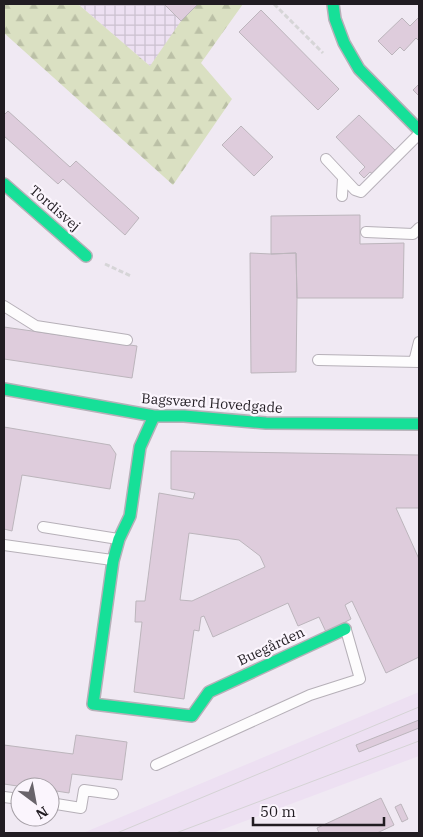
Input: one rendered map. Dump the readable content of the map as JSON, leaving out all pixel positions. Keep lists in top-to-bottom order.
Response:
{
  "streets": {
    "street": ["Tordisvej", "Bagsværd Hovedgade", "Buegården"]
  },
  "crossings": [
    ["Bagsværd Hovedgade", "Buegården"]
  ],
  "scale_bar": "50 m",
  "north": "bottom right"
}
